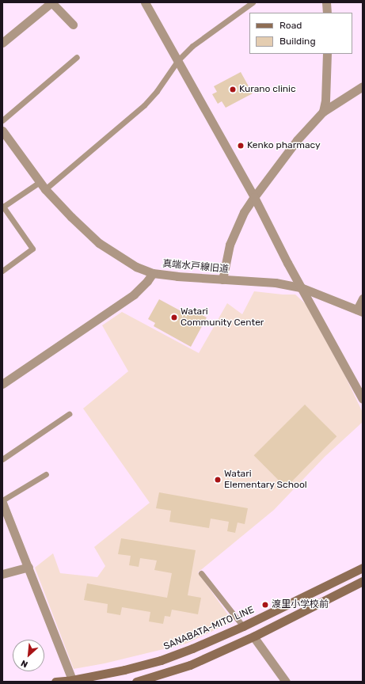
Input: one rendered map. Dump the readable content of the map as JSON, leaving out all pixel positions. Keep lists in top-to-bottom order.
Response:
{
  "streets": {
    "main road": ["SANABATA-MITO LINE"],
    "street": ["真端水戸線旧道"]
  },
  "places": [
    "Kurano clinic",
    "Kenko pharmacy",
    "Watari Community Center",
    "Watari Elementary School",
    "渡里小学校前"
  ],
  "legend": ["Road", "Building"],
  "north": "bottom left"
}
